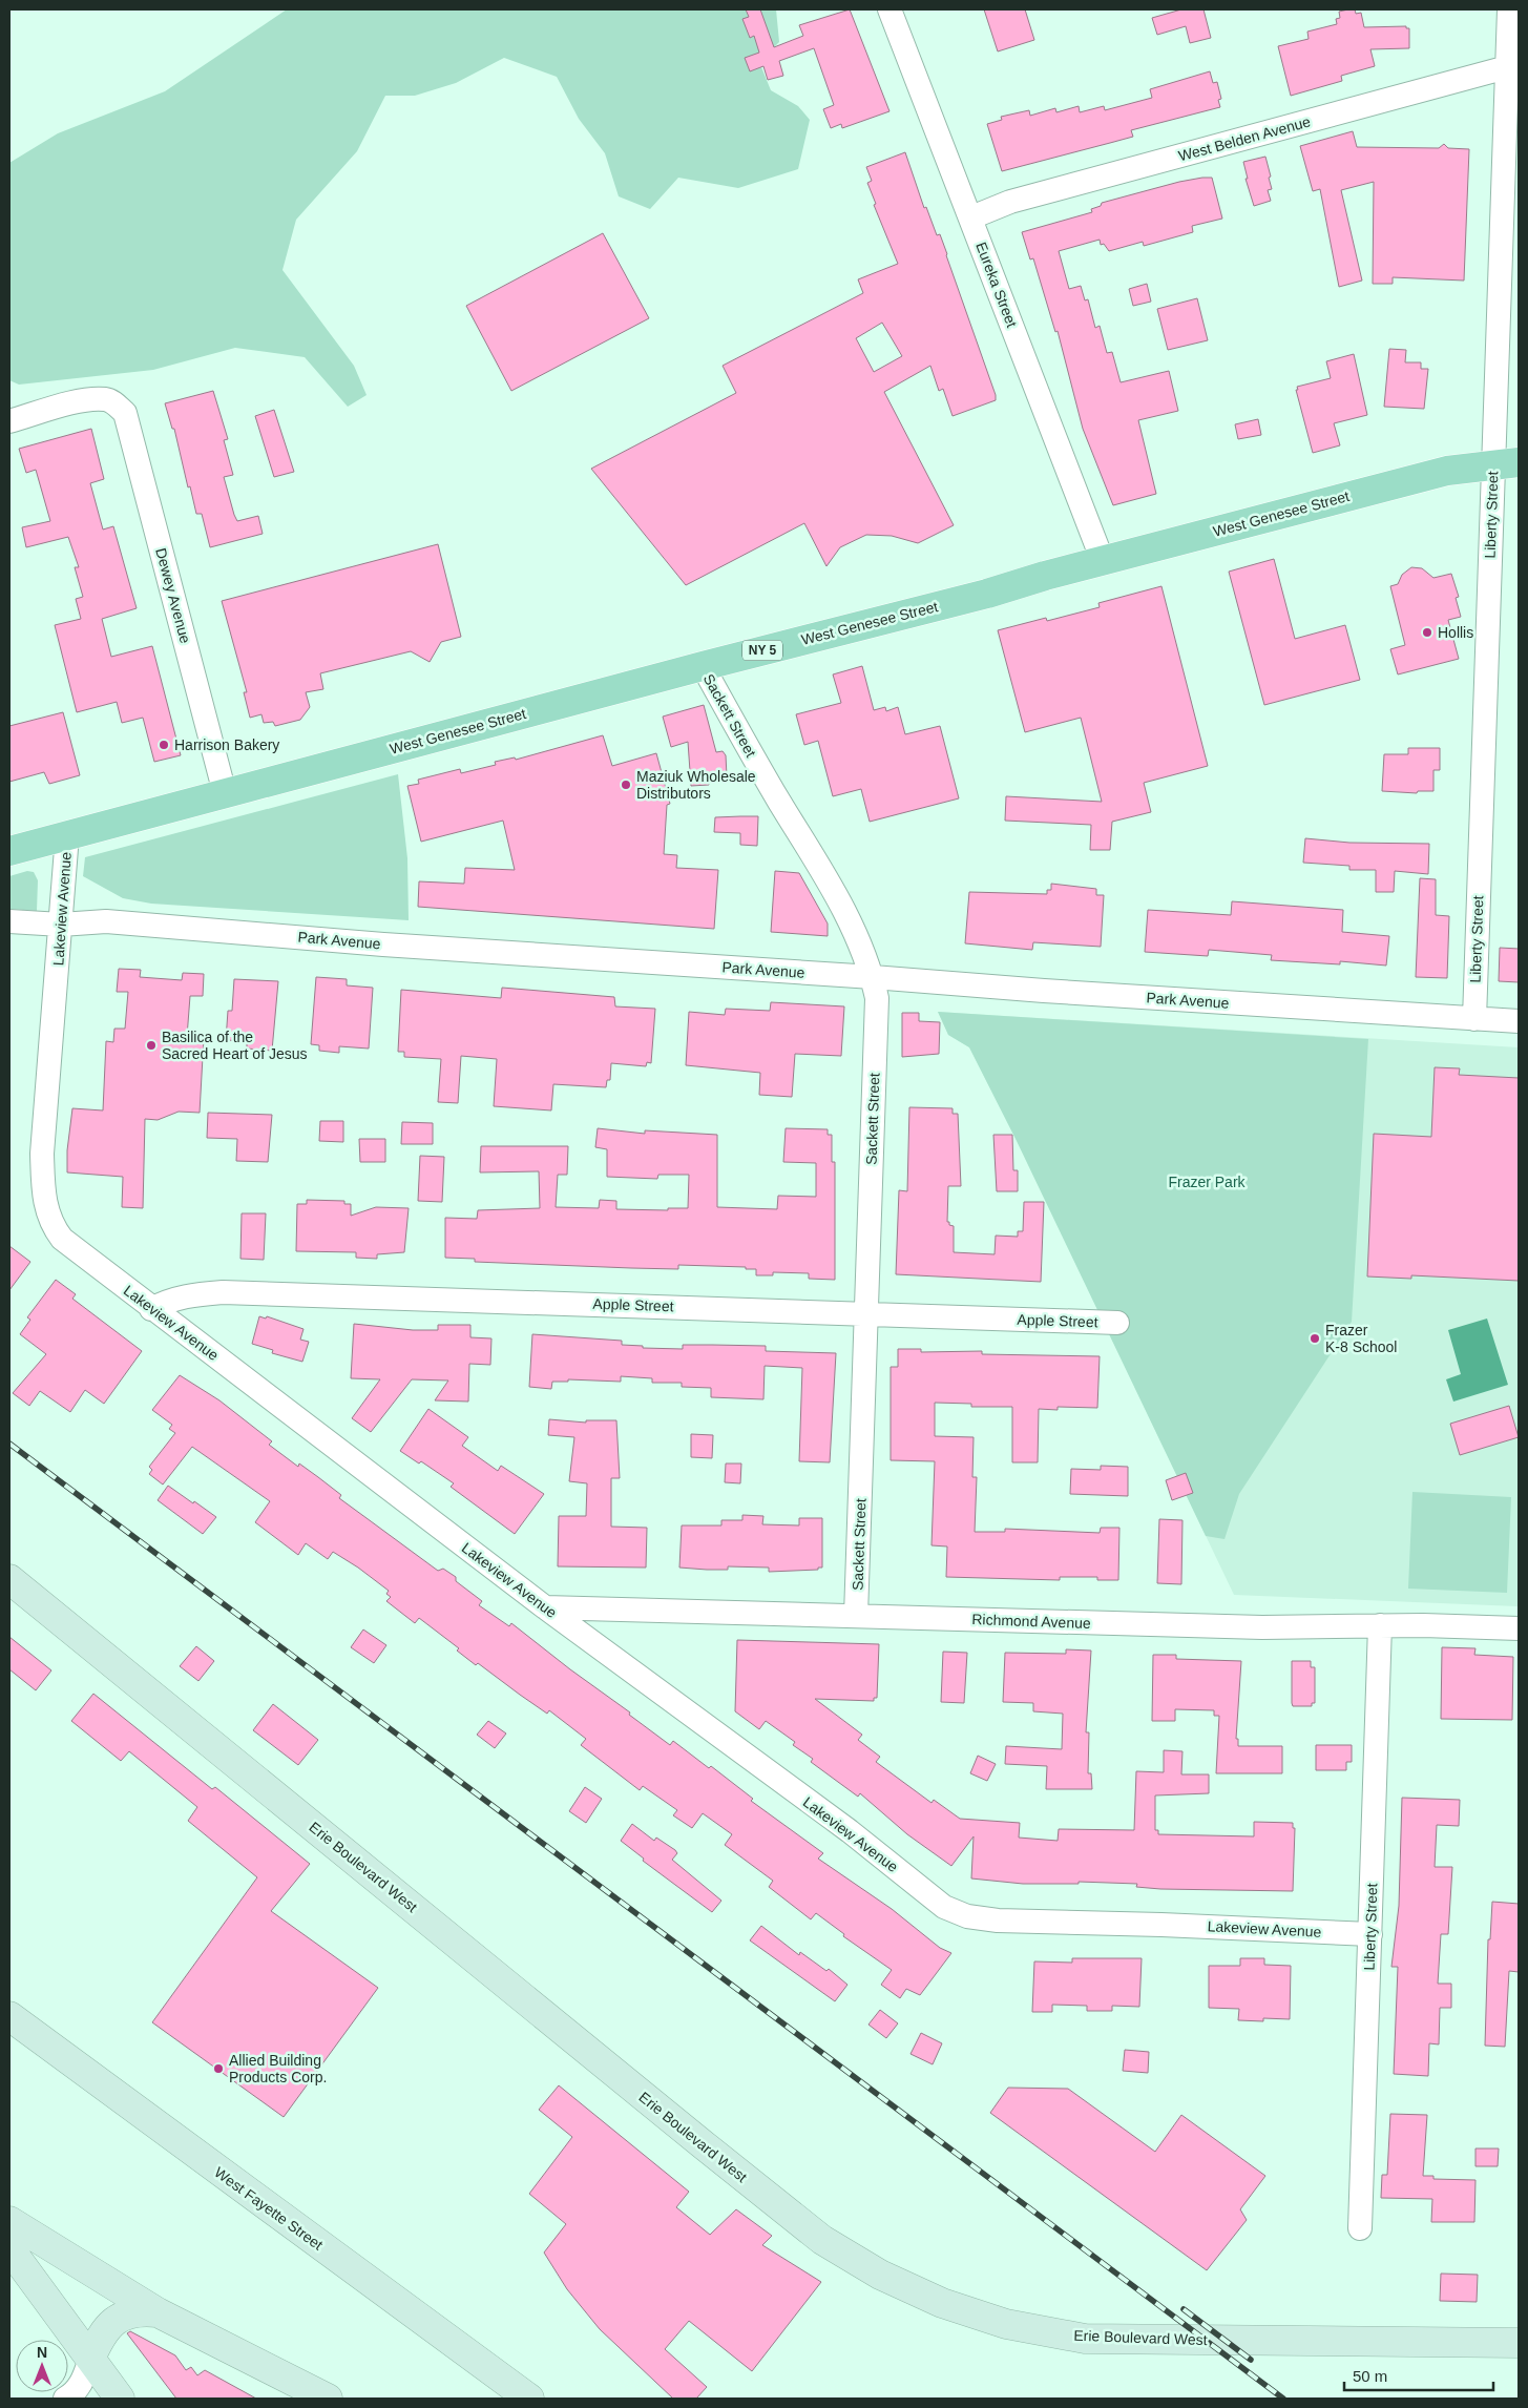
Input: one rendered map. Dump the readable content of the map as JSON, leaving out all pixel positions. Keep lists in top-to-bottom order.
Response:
{
  "streets": {
    "main road": [
      "West Genesee Street",
      "NY 5",
      "Erie Boulevard West",
      "West Fayette Street"
    ],
    "street": [
      "West Belden Avenue",
      "Eureka Street",
      "Liberty Street",
      "Dewey Avenue",
      "Sackett Street",
      "Lakeview Avenue",
      "Park Avenue",
      "Apple Street",
      "Richmond Avenue"
    ]
  },
  "crossings": [
    ["West Belden Avenue", "Eureka Street"],
    ["West Belden Avenue", "Liberty Street"],
    ["Eureka Street", "West Genesee Street"],
    ["West Genesee Street", "Liberty Street"],
    ["West Genesee Street", "Dewey Avenue"],
    ["West Genesee Street", "Sackett Street"],
    ["West Genesee Street", "Lakeview Avenue"],
    ["Liberty Street", "Lakeview Avenue"],
    ["Liberty Street", "Park Avenue"],
    ["Liberty Street", "Richmond Avenue"],
    ["Sackett Street", "Park Avenue"],
    ["Sackett Street", "Apple Street"],
    ["Sackett Street", "Richmond Avenue"],
    ["Lakeview Avenue", "Park Avenue"],
    ["Lakeview Avenue", "Apple Street"],
    ["Lakeview Avenue", "Richmond Avenue"]
  ],
  "parks": ["Frazer Park"],
  "places": [
    "Hollis",
    "Harrison Bakery",
    "Maziuk Wholesale Distributors",
    "Basilica of the Sacred Heart of Jesus",
    "Frazer K-8 School",
    "Allied Building Products Corp."
  ],
  "scale_bar": "50 m",
  "north": "top"
}
